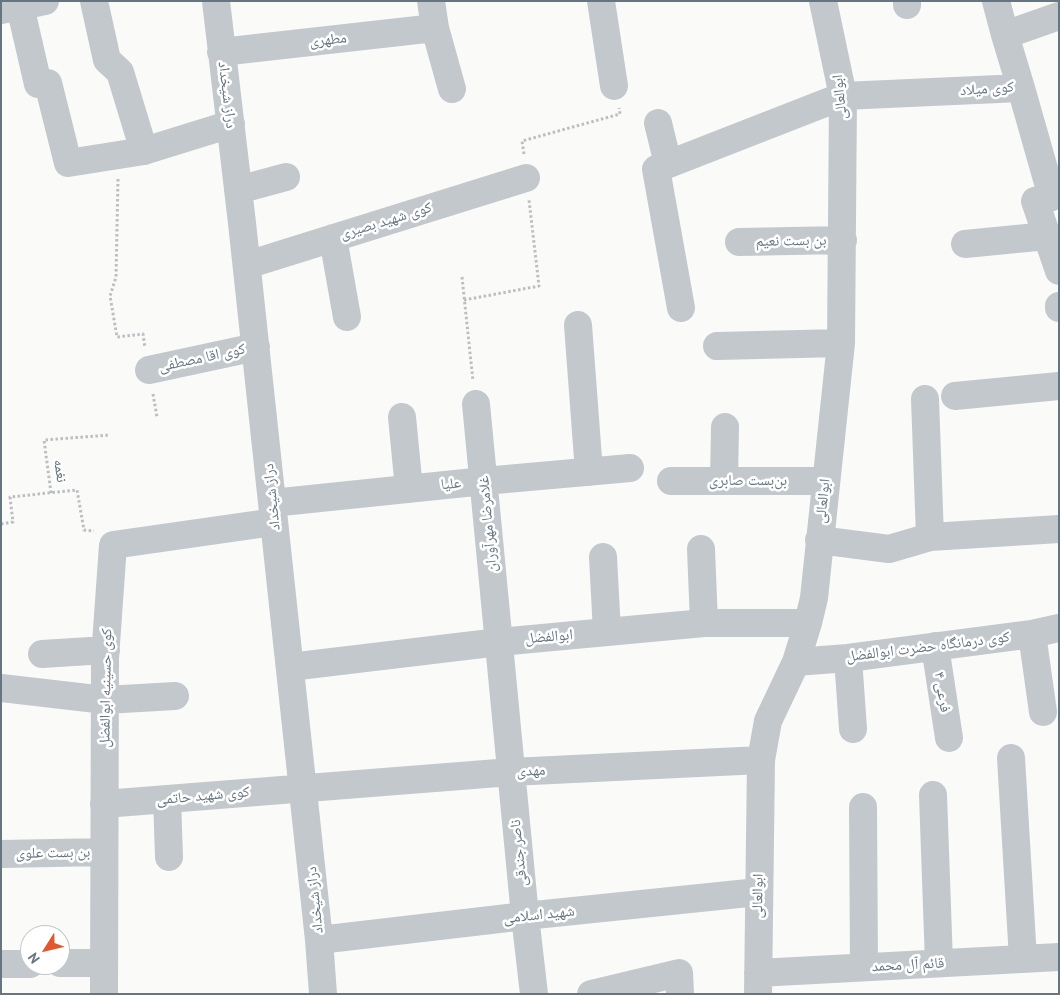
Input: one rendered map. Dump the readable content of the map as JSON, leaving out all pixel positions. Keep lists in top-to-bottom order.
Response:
{
  "streets": {
    "street": [
      "مطهری",
      "کوی میلاد",
      "دراز شیخداد",
      "ابوالعالی",
      "کوی شهید بصیری",
      "بن بست نعیم",
      "کوی اقا مصطفی",
      "بن‌بست صابری",
      "علیا",
      "غلامرضا مهرآوران",
      "ابوالفضل",
      "کوی درمانگاه حضرت ابوالفضل",
      "کوی حسینیه ابوالفضل",
      "فرعی ۴",
      "مهدی",
      "کوی شهید حاتمی",
      "بن بست علوی",
      "ناصر جندقی",
      "شهید اسلامی",
      "قائم آل محمد"
    ],
    "path": ["نغمه"]
  },
  "crossings": [
    ["مطهری", "دراز شیخداد"],
    ["کوی میلاد", "ابوالعالی"],
    ["دراز شیخداد", "کوی شهید بصیری"],
    ["دراز شیخداد", "کوی اقا مصطفی"],
    ["دراز شیخداد", "علیا"],
    ["دراز شیخداد", "ابوالفضل"],
    ["دراز شیخداد", "مهدی"],
    ["دراز شیخداد", "کوی شهید حاتمی"],
    ["دراز شیخداد", "شهید اسلامی"],
    ["ابوالعالی", "بن بست نعیم"],
    ["ابوالعالی", "بن‌بست صابری"],
    ["ابوالعالی", "ابوالفضل"],
    ["ابوالعالی", "کوی درمانگاه حضرت ابوالفضل"],
    ["ابوالعالی", "مهدی"],
    ["ابوالعالی", "شهید اسلامی"],
    ["ابوالعالی", "قائم آل محمد"],
    ["علیا", "غلامرضا مهرآوران"],
    ["غلامرضا مهرآوران", "ابوالفضل"],
    ["غلامرضا مهرآوران", "مهدی"],
    ["غلامرضا مهرآوران", "ناصر جندقی"],
    ["کوی درمانگاه حضرت ابوالفضل", "فرعی ۴"],
    ["کوی حسینیه ابوالفضل", "کوی شهید حاتمی"],
    ["کوی حسینیه ابوالفضل", "بن بست علوی"],
    ["مهدی", "کوی شهید حاتمی"],
    ["مهدی", "ناصر جندقی"],
    ["ناصر جندقی", "شهید اسلامی"]
  ],
  "north": "bottom left"
}
